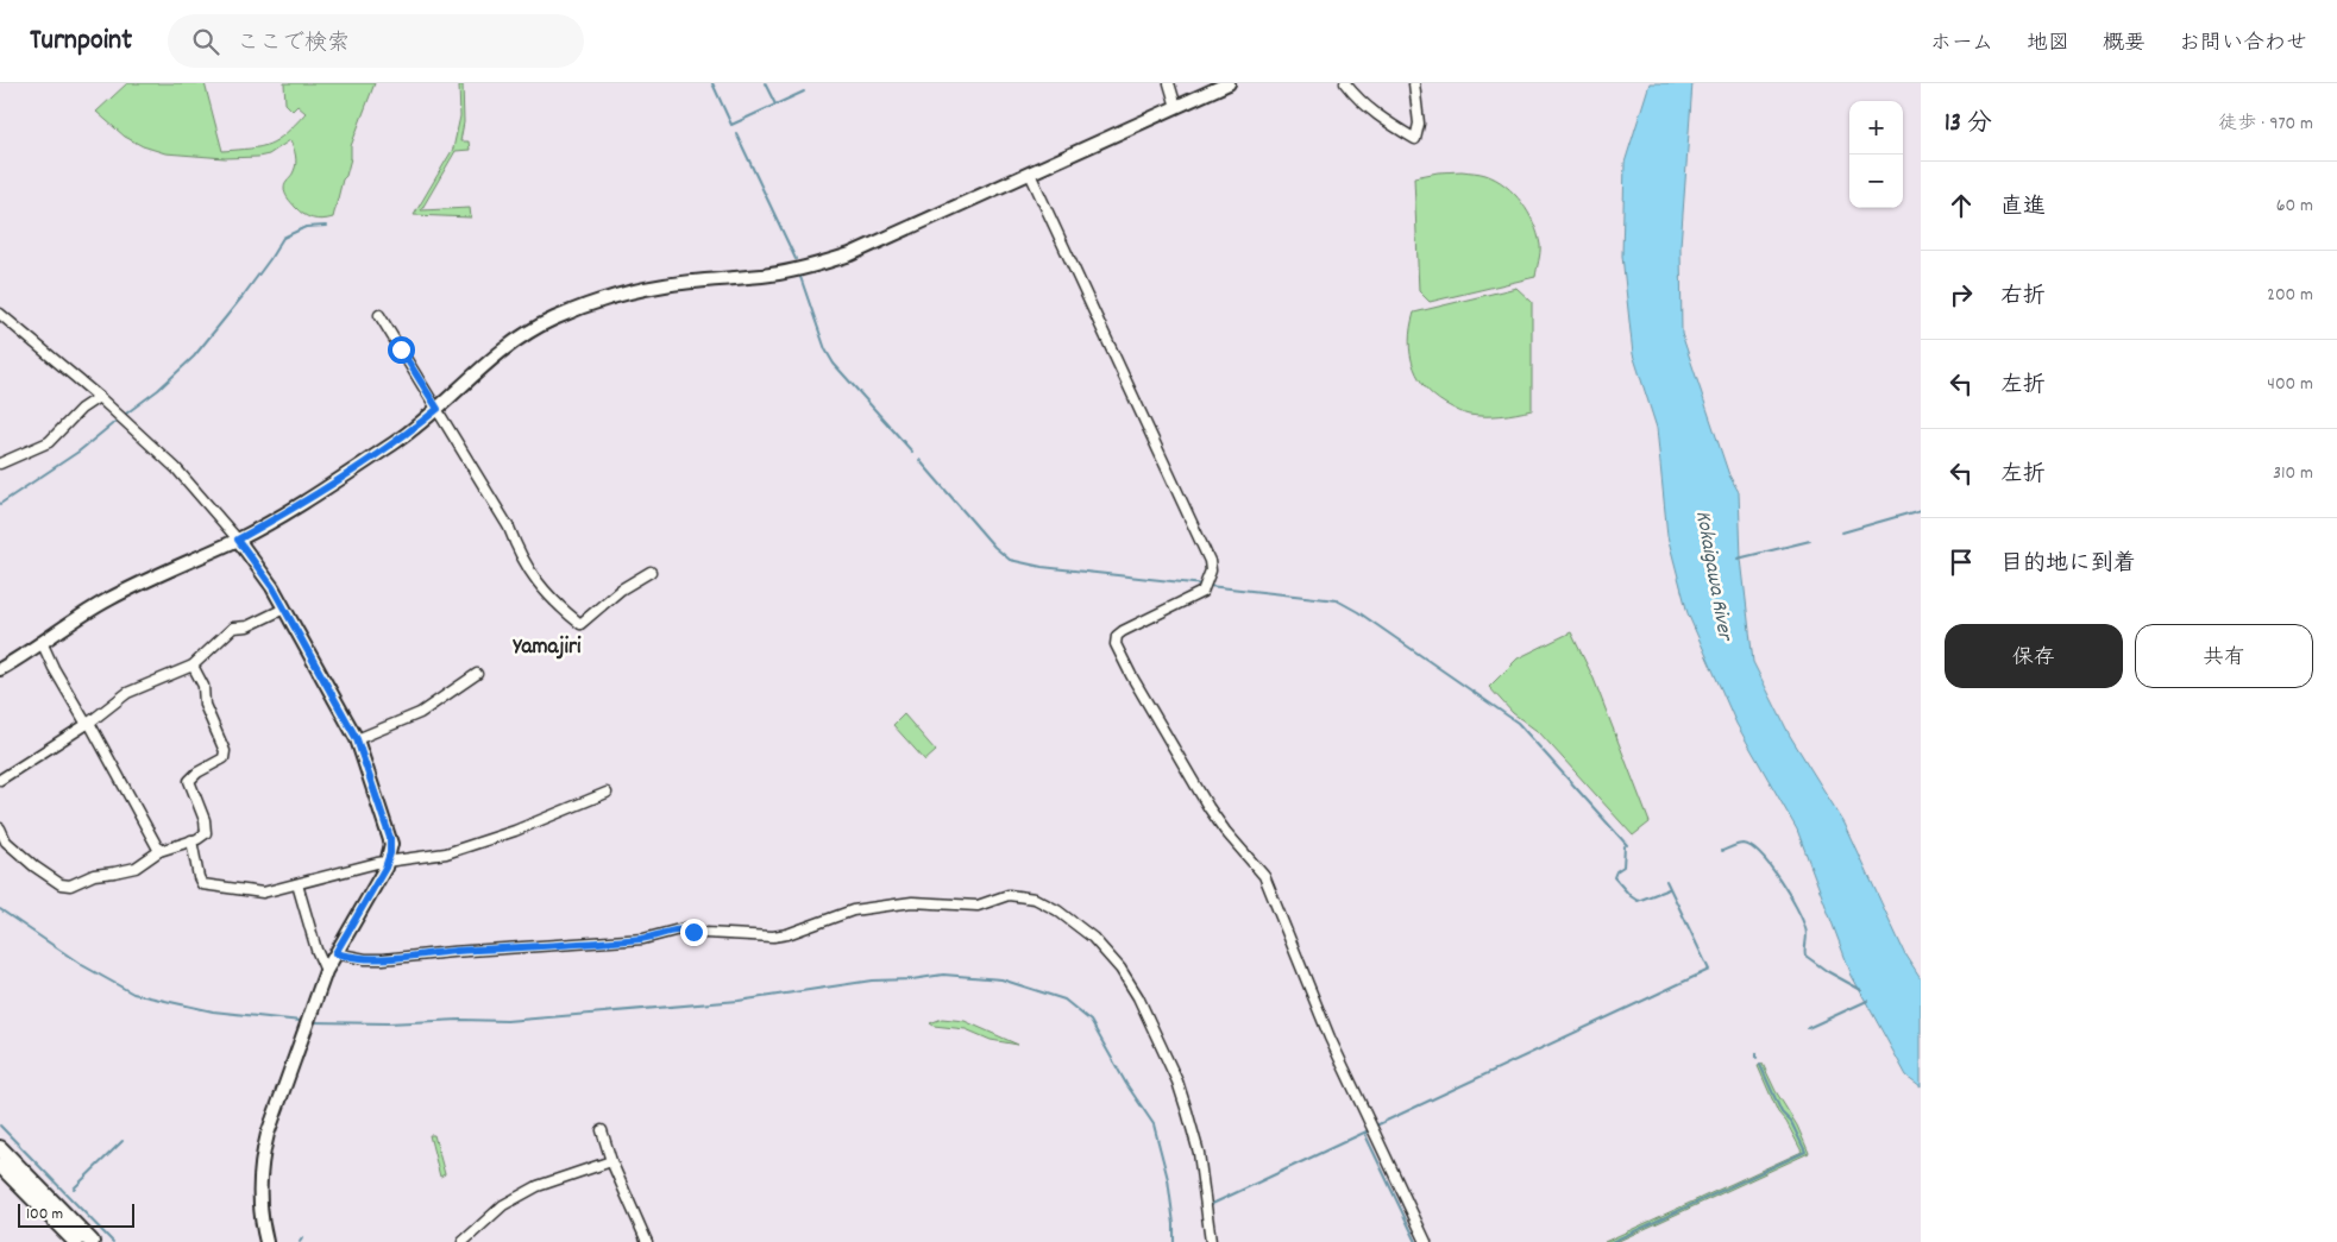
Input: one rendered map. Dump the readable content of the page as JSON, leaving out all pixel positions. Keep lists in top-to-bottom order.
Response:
{
  "districts": ["Yamajiri"],
  "water": ["Kokaigawa River"],
  "scale_bar": "100 m",
  "page": {
    "header": "Turnpoint",
    "search": "ここで検索",
    "nav": [
      "ホーム",
      "地図",
      "概要",
      "お問い合わせ"
    ],
    "heading": ["13 分", "徒歩 · 970 m"],
    "map_buttons": ["+", "−"],
    "list": [
      ["直進", "60 m"],
      ["右折", "200 m"],
      ["左折", "400 m"],
      ["左折", "310 m"],
      "目的地に到着"
    ],
    "buttons": ["保存", "共有"],
    "scale": "100 m"
  }
}
